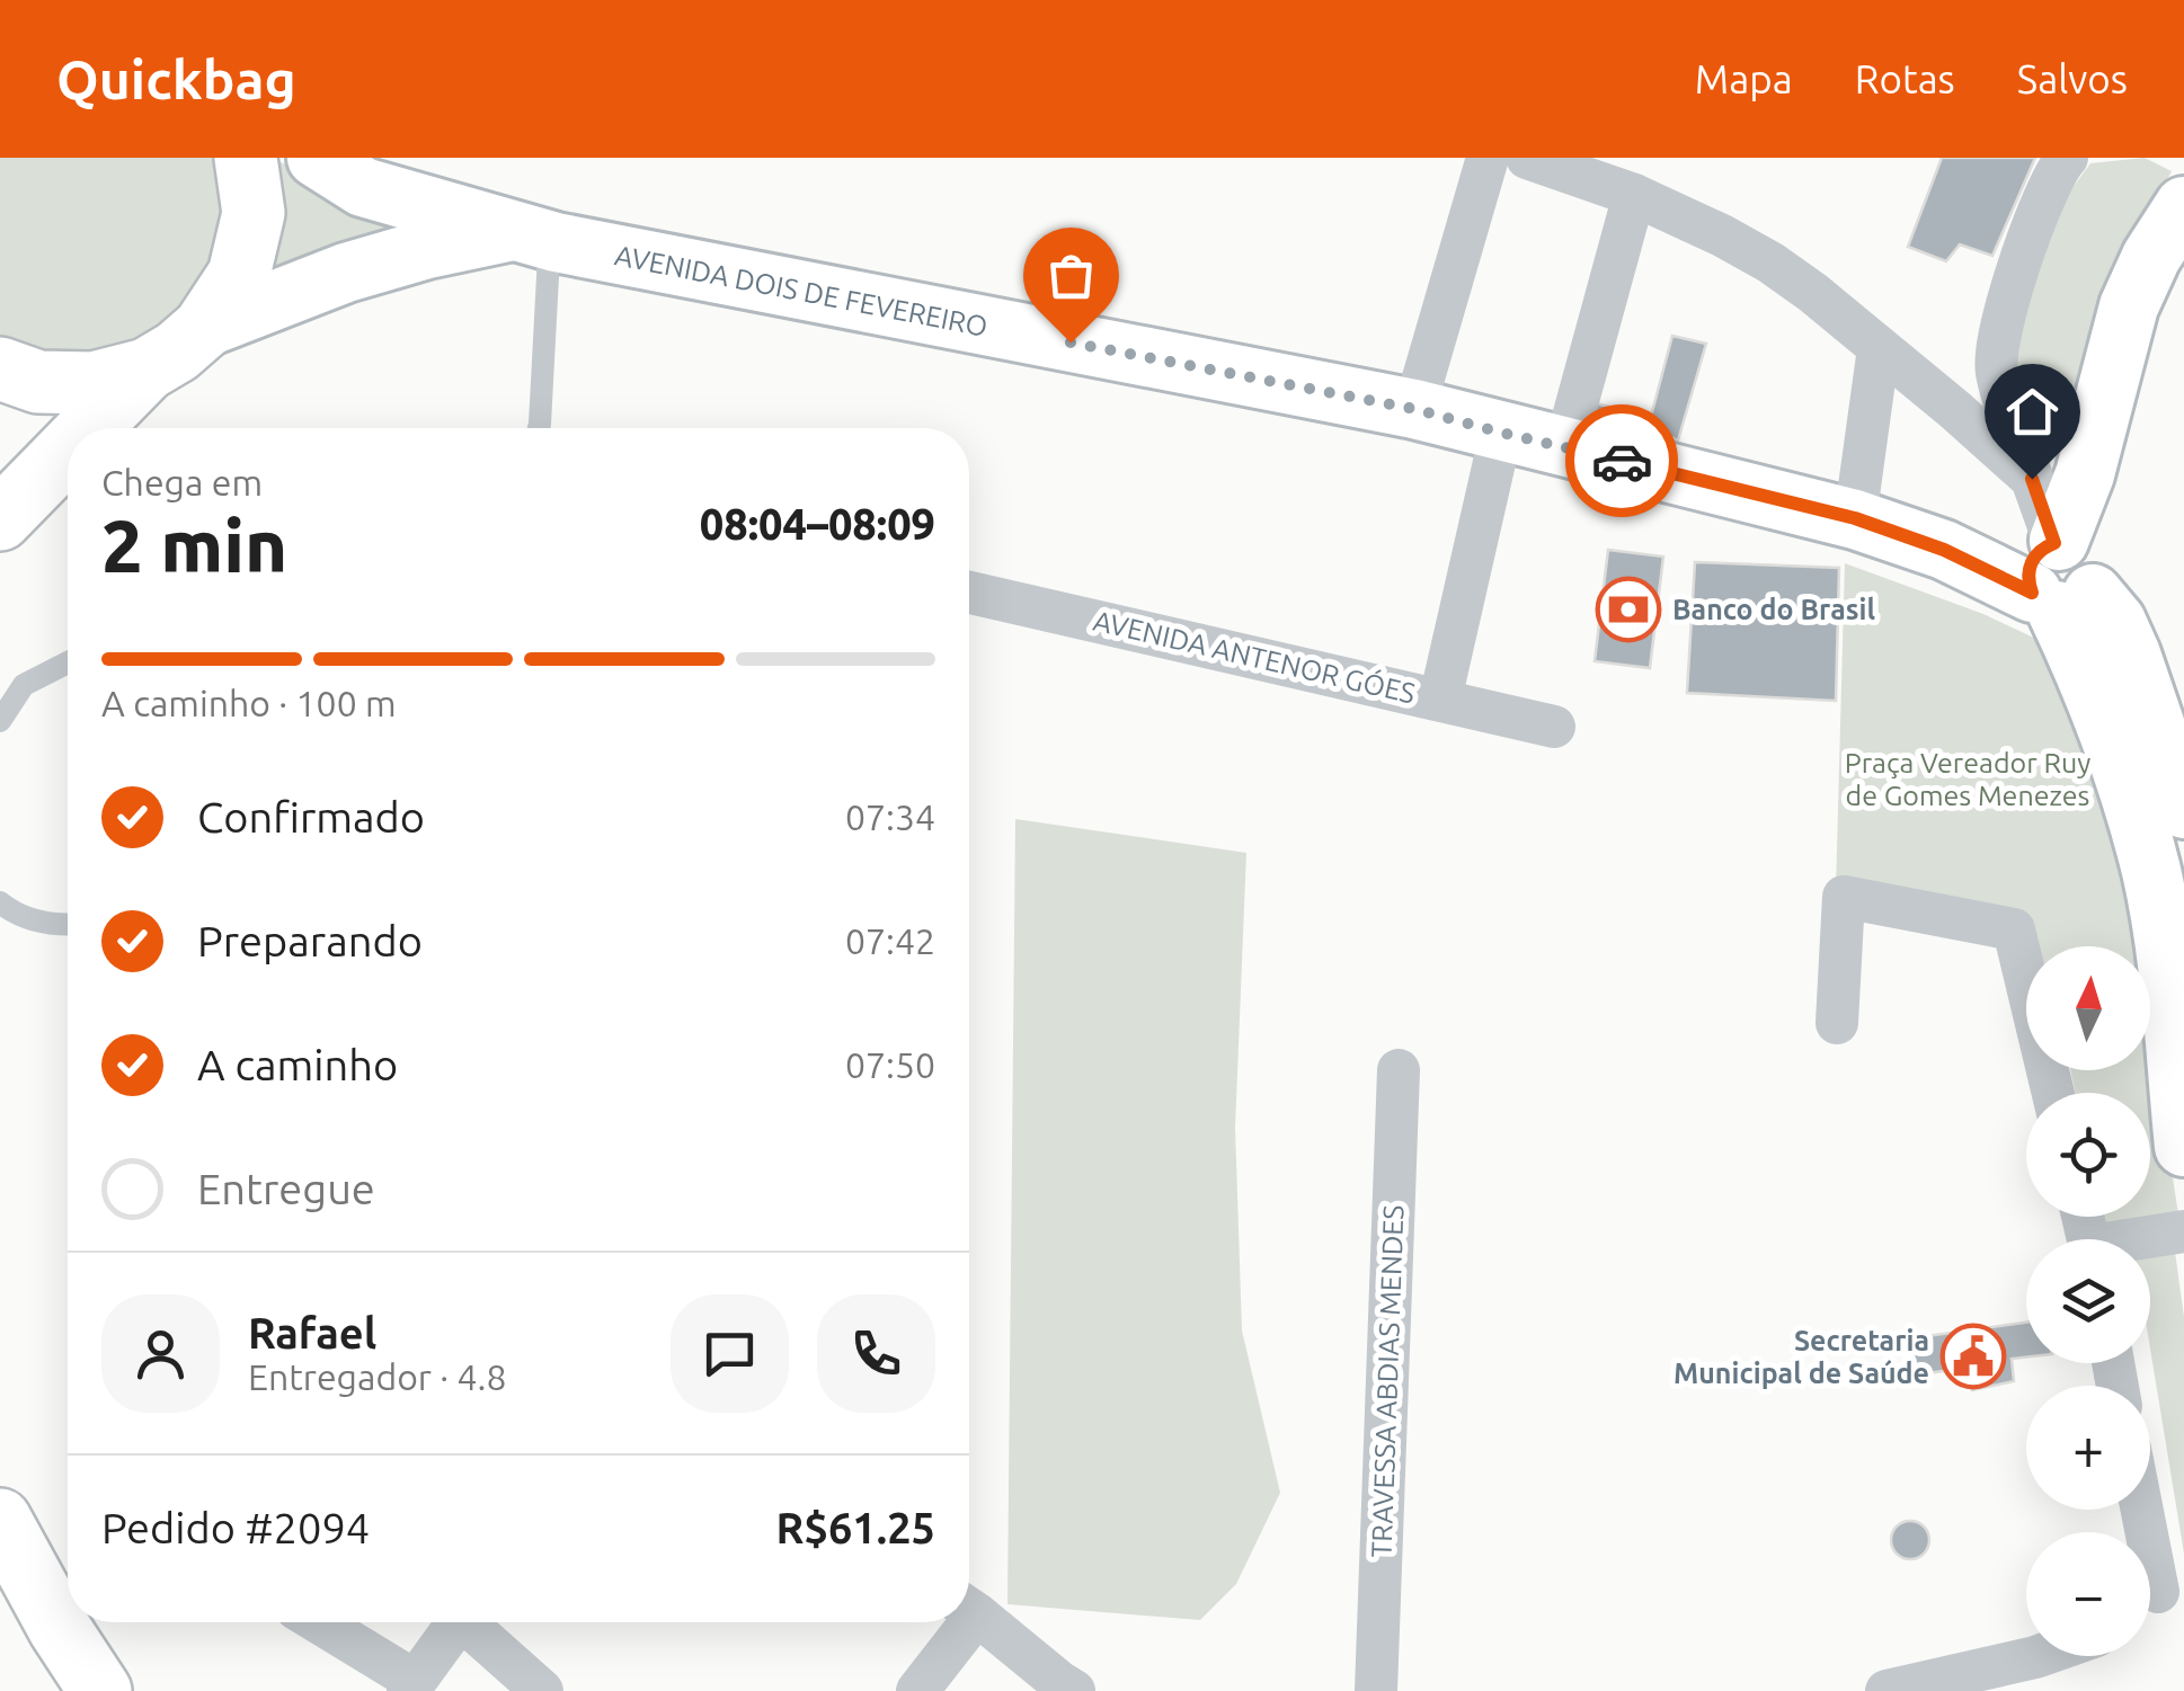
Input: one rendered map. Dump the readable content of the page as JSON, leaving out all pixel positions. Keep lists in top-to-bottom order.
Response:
{
  "streets": {
    "street": ["AVENIDA DOIS DE FEVEREIRO", "AVENIDA ANTENOR GÓES", "TRAVESSA ABDIAS MENDES"]
  },
  "parks": ["Praça Vereador Ruy de Gomes Menezes"],
  "places": {
    "bank": ["Banco do Brasil"],
    "public building": ["Secretaria Municipal de Saúde"]
  },
  "north": "top",
  "page": {
    "header": "Quickbag",
    "nav": ["Mapa", "Rotas", "Salvos"],
    "heading": ["2 min", "Chega em", "08:04–08:09"],
    "panel": [
      "Rafael",
      "Entregador · 4.8",
      "Pedido #2094",
      "R$61.25"
    ],
    "bar": "A caminho · 100 m",
    "list": [
      ["Confirmado", "07:34"],
      ["Preparando", "07:42"],
      ["A caminho", "07:50"],
      "Entregue"
    ],
    "map_buttons": ["+", "−"]
  }
}
